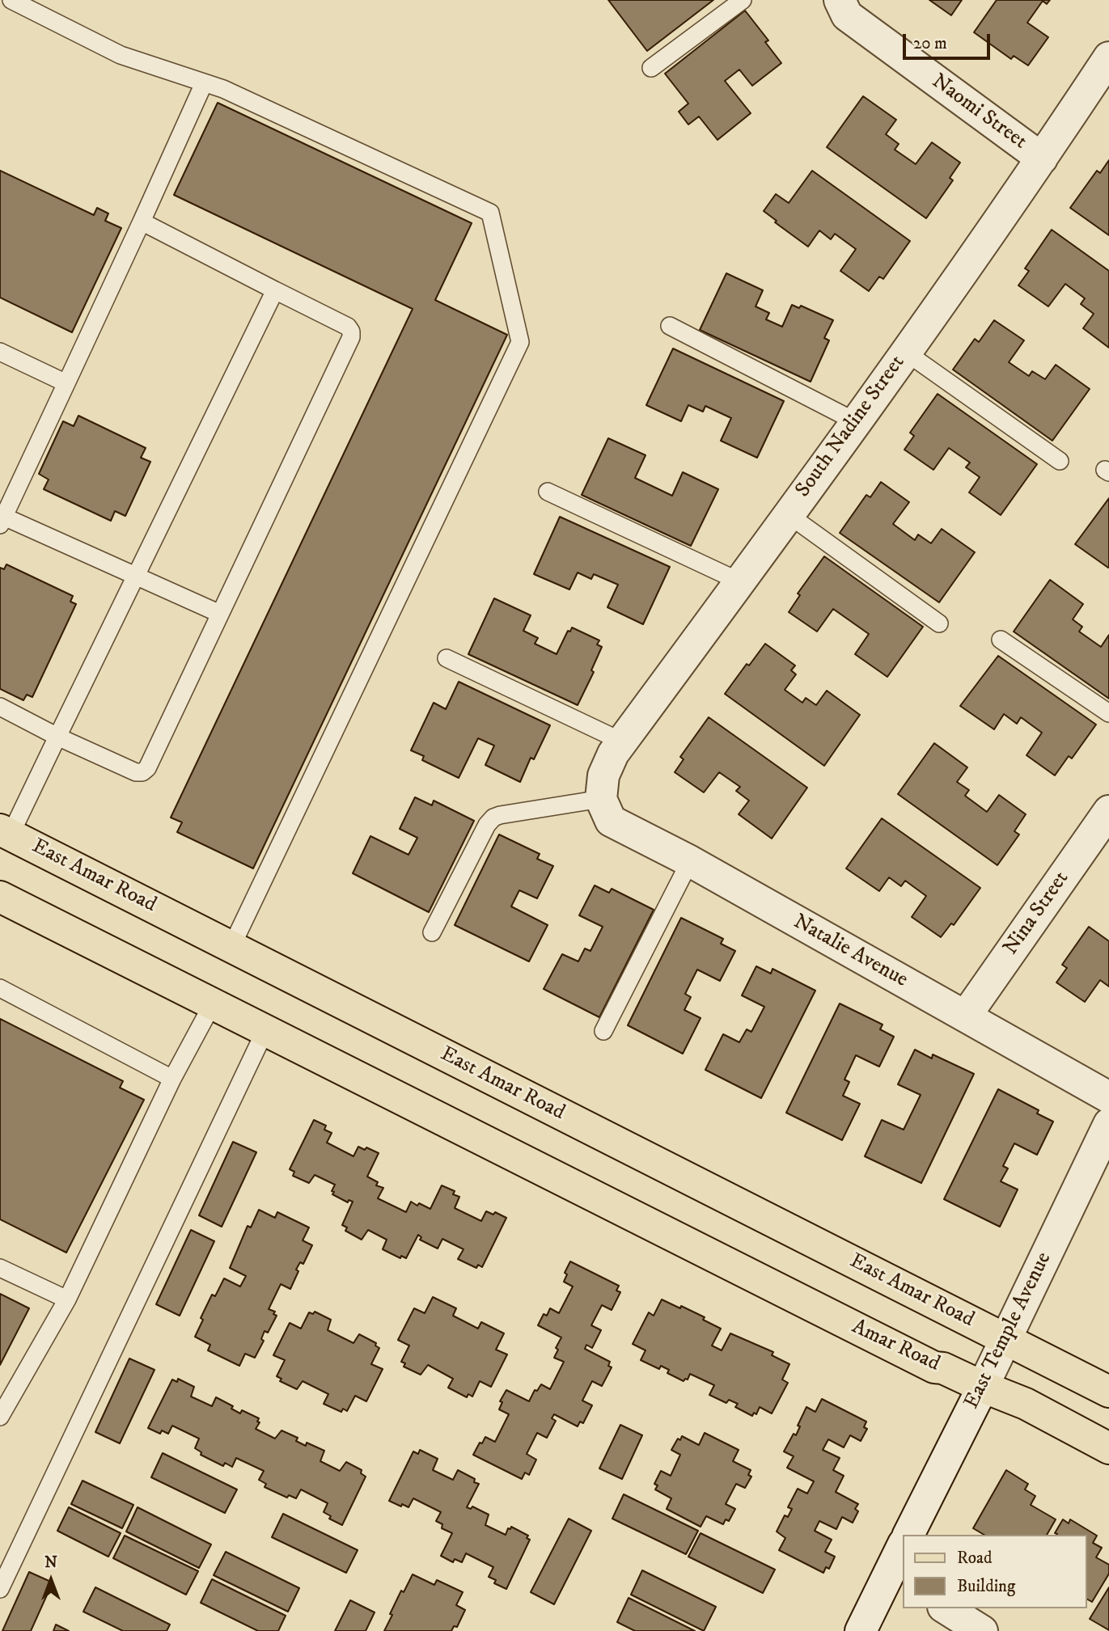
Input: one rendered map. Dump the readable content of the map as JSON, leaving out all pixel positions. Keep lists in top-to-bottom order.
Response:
{
  "streets": {
    "main road": ["East Amar Road", "Amar Road"],
    "street": [
      "Naomi Street",
      "South Nadine Street",
      "Nina Street",
      "Natalie Avenue",
      "East Temple Avenue"
    ]
  },
  "crossings": [
    ["Naomi Street", "South Nadine Street"],
    ["South Nadine Street", "Natalie Avenue"],
    ["East Amar Road", "East Temple Avenue"],
    ["Nina Street", "Natalie Avenue"],
    ["East Temple Avenue", "Amar Road"]
  ],
  "legend": ["Road", "Building"],
  "scale_bar": "20 m",
  "north": "top"
}
